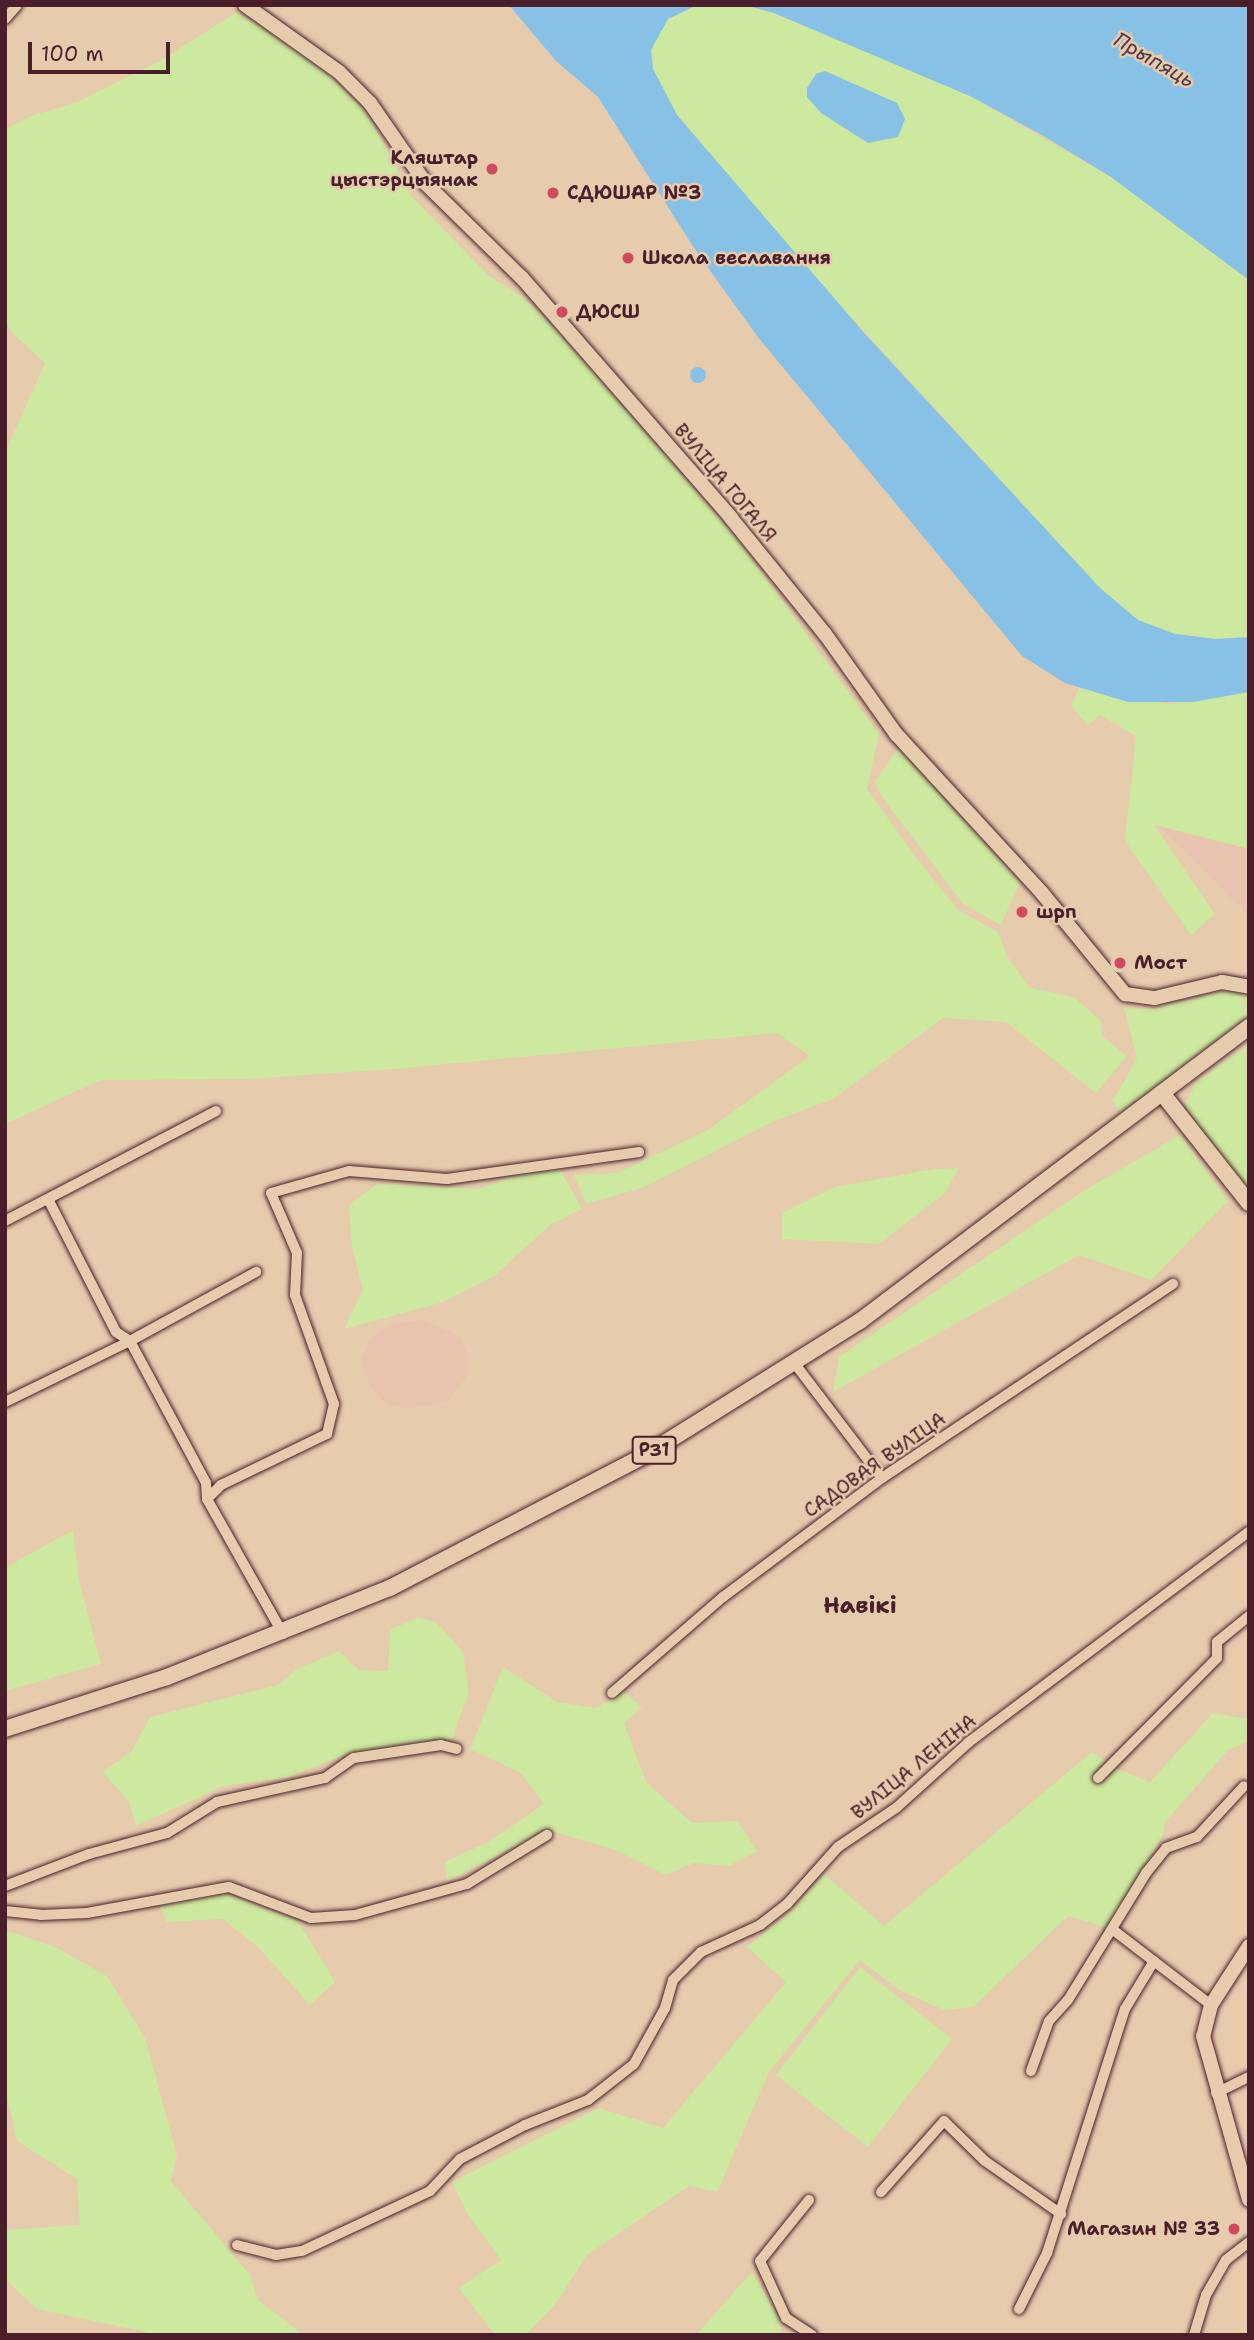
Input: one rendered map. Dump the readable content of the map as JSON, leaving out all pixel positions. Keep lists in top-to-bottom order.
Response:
{
  "streets": {
    "main road": ["Р31"],
    "street": ["ВУЛІЦА ГОГАЛЯ", "САДОВАЯ ВУЛІЦА", "ВУЛІЦА ЛЕНІНА"]
  },
  "districts": ["Навікі"],
  "water": ["Прыпяць"],
  "places": [
    "Кляштар цыстэрцыянак",
    "СДЮШАР №3",
    "Школа веславання",
    "ДЮСШ",
    "шрп",
    "Мост",
    "Магазин № 33"
  ],
  "scale_bar": "100 m"
}
